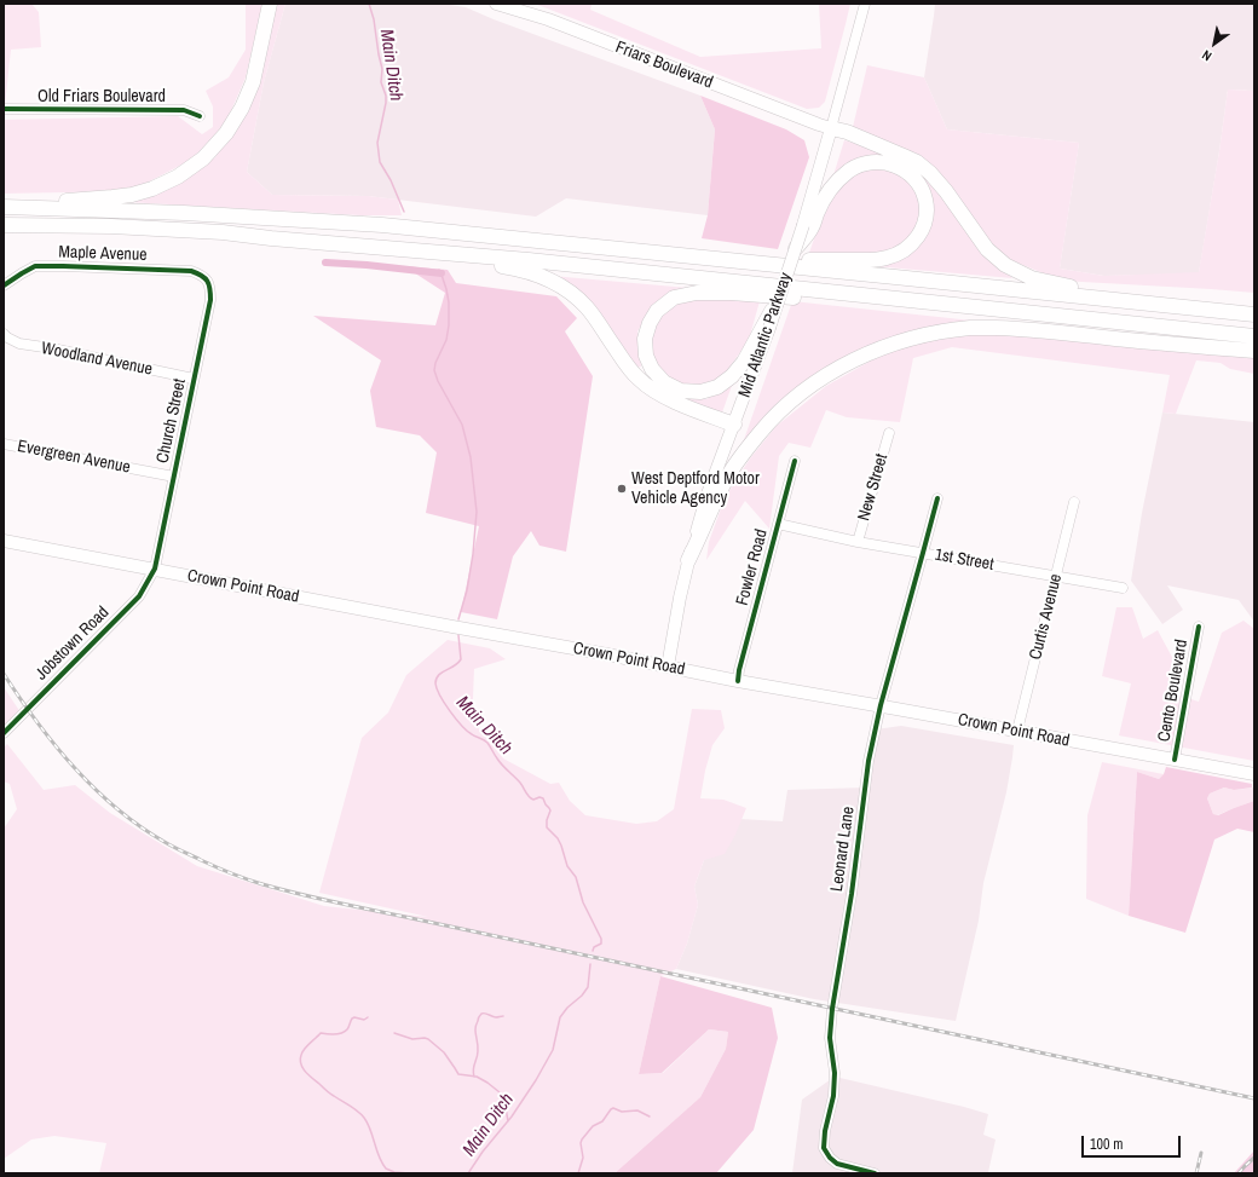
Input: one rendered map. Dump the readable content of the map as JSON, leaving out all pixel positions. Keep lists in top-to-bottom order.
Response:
{
  "streets": {
    "main road": ["Friars Boulevard", "Mid Atlantic Parkway", "Crown Point Road"],
    "street": [
      "Old Friars Boulevard",
      "Maple Avenue",
      "Woodland Avenue",
      "Church Street",
      "Evergreen Avenue",
      "New Street",
      "1st Street",
      "Fowler Road",
      "Curtis Avenue",
      "Jobstown Road",
      "Cento Boulevard",
      "Leonard Lane"
    ]
  },
  "crossings": [
    ["Maple Avenue", "Church Street"],
    ["Mid Atlantic Parkway", "Crown Point Road"],
    ["Woodland Avenue", "Church Street"],
    ["Church Street", "Evergreen Avenue"],
    ["Church Street", "Crown Point Road"],
    ["Church Street", "Jobstown Road"],
    ["New Street", "1st Street"],
    ["1st Street", "Fowler Road"],
    ["1st Street", "Curtis Avenue"],
    ["1st Street", "Leonard Lane"],
    ["Fowler Road", "Crown Point Road"],
    ["Crown Point Road", "Curtis Avenue"],
    ["Crown Point Road", "Jobstown Road"],
    ["Crown Point Road", "Cento Boulevard"],
    ["Crown Point Road", "Leonard Lane"]
  ],
  "water": ["Main Ditch"],
  "places": ["West Deptford Motor Vehicle Agency"],
  "scale_bar": "100 m",
  "north": "bottom left"
}
